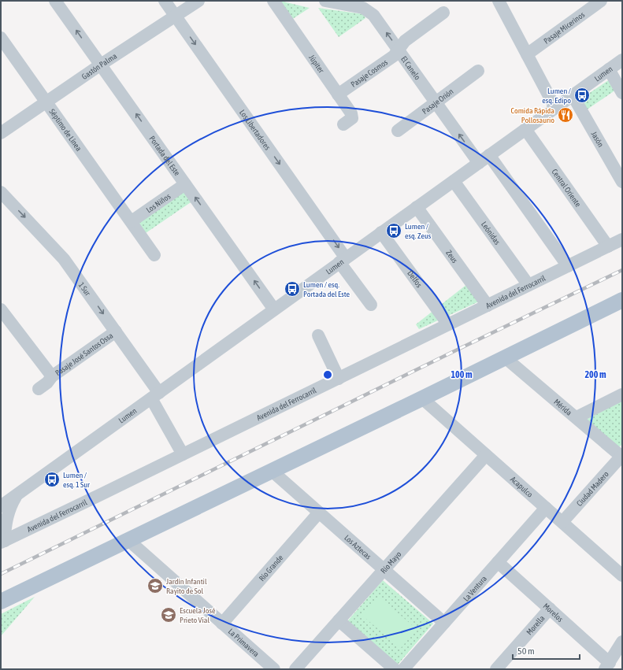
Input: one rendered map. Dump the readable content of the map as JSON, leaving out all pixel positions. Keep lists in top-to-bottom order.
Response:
{
  "streets": {
    "street": [
      "Pasaje Micerinos",
      "Júpiter",
      "Gastón Palma",
      "El Canelo",
      "Pasaje Cosmos",
      "Lumen",
      "Pasaje Orión",
      "Los Libertadores",
      "Séptimo de Línea",
      "Jasón",
      "Portada del Este",
      "Central Oriente",
      "Los Niños",
      "Leónidas",
      "Zeus",
      "Delfos",
      "1 Sur",
      "Avenida del Ferrocarril",
      "Pasaje José Santos Ossa",
      "Mérida",
      "Acapulco",
      "Ciudad Madero",
      "Los Aztecas",
      "Río Mayo",
      "Río Grande",
      "La Ventura",
      "Morelos",
      "Morella",
      "La Primavera"
    ]
  },
  "crossings": [
    ["Júpiter", "Pasaje Cosmos"],
    ["Gastón Palma", "Los Libertadores"],
    ["Gastón Palma", "Séptimo de Línea"],
    ["Gastón Palma", "Portada del Este"],
    ["El Canelo", "Pasaje Cosmos"],
    ["El Canelo", "Lumen"],
    ["El Canelo", "Pasaje Orión"],
    ["Lumen", "Los Libertadores"],
    ["Lumen", "Jasón"],
    ["Lumen", "Portada del Este"],
    ["Lumen", "Central Oriente"],
    ["Lumen", "Leónidas"],
    ["Lumen", "Zeus"],
    ["Lumen", "Delfos"],
    ["Lumen", "1 Sur"],
    ["Lumen", "Avenida del Ferrocarril"],
    ["Séptimo de Línea", "Los Niños"],
    ["Portada del Este", "Los Niños"],
    ["Central Oriente", "Avenida del Ferrocarril"],
    ["Leónidas", "Avenida del Ferrocarril"],
    ["Zeus", "Avenida del Ferrocarril"],
    ["Delfos", "Avenida del Ferrocarril"],
    ["1 Sur", "Avenida del Ferrocarril"],
    ["1 Sur", "Pasaje José Santos Ossa"],
    ["Mérida", "Ciudad Madero"],
    ["Acapulco", "Ciudad Madero"],
    ["Acapulco", "Río Mayo"],
    ["Acapulco", "La Ventura"],
    ["Los Aztecas", "Río Mayo"],
    ["Los Aztecas", "Río Grande"],
    ["Los Aztecas", "La Ventura"],
    ["Río Grande", "La Primavera"],
    ["La Ventura", "Morelos"],
    ["Morelos", "Morella"]
  ],
  "one_way": ["Los Libertadores", "Portada del Este", "1 Sur"],
  "places": {
    "bus stop": [
      "Lumen / esq. Edipo",
      "Lumen / esq. Zeus",
      "Lumen / esq. Portada del Este",
      "Lumen / esq. 1 Sur"
    ],
    "restaurant": ["Comida Rápida Pollosaurio"],
    "school or university": ["Jardín Infantil Rayito de Sol", "Escuela José Prieto Vial"]
  },
  "scale_bar": "50 m",
  "rings": ["100 m", "200 m"]
}
